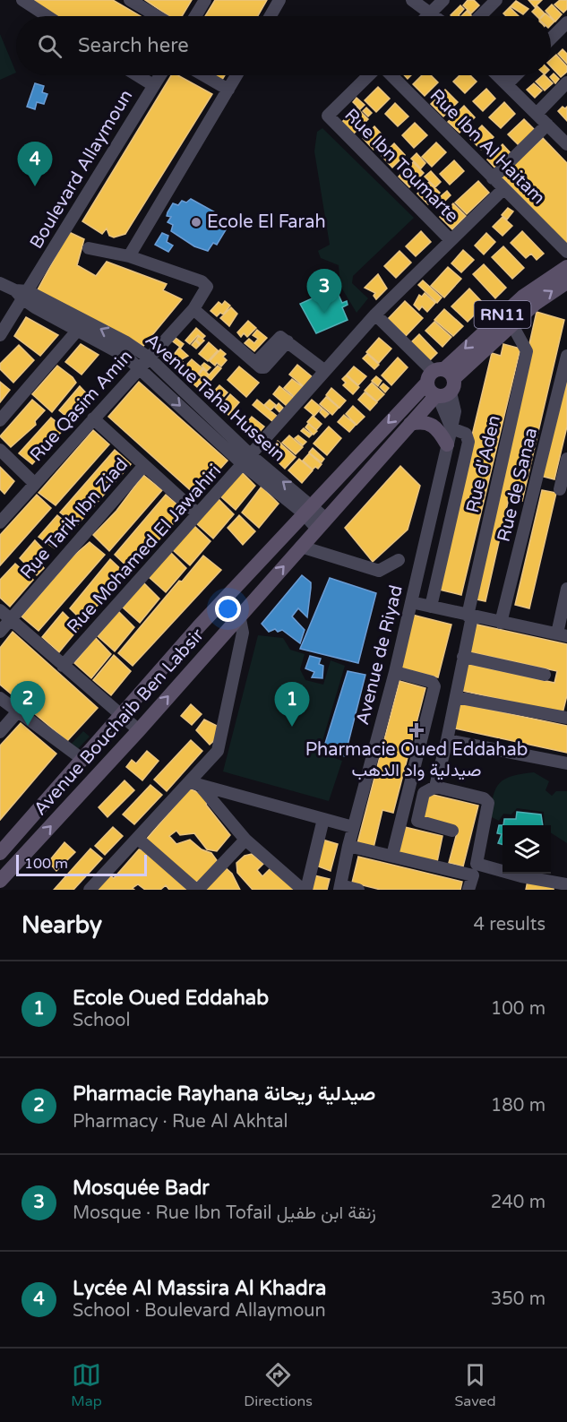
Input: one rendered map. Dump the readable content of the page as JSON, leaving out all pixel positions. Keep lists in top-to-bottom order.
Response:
{
  "streets": {
    "main road": ["RN11", "Avenue Bouchaib Ben Labsir"],
    "street": [
      "Rue Ibn Al Haitam",
      "Rue Ibn Toumarte",
      "Boulevard Allaymoun",
      "Avenue Taha Hussein",
      "Rue Qasim Amin",
      "Rue d'Aden",
      "Rue de Sanaa",
      "Rue Tarik Ibn Ziad",
      "Rue Mohamed El Jawahiri",
      "Avenue de Riyad"
    ]
  },
  "crossings": [
    ["Rue Ibn Al Haitam", "Rue Mohamed El Jawahiri"],
    ["Rue Ibn Toumarte", "Rue Mohamed El Jawahiri"],
    ["Boulevard Allaymoun", "Avenue Taha Hussein"],
    ["Avenue Taha Hussein", "Rue Qasim Amin"],
    ["Avenue Taha Hussein", "Rue Mohamed El Jawahiri"],
    ["Avenue Taha Hussein", "Avenue Bouchaib Ben Labsir"],
    ["Rue d'Aden", "Avenue Bouchaib Ben Labsir"]
  ],
  "places": {
    "other": ["Ecole El Farah"],
    "health": ["Pharmacie Oued Eddahab صيدلية واد الدهب"]
  },
  "scale_bar": "100 m",
  "page": {
    "search": "Search here",
    "pins": [
      "4",
      "3",
      "2",
      "1"
    ],
    "scale": "100 m",
    "heading": ["Nearby", "4 results"],
    "list": [
      {
        "mark": "1",
        "name": "Ecole Oued Eddahab",
        "note": "School",
        "value": "100 m"
      },
      {
        "mark": "2",
        "name": "Pharmacie Rayhana صيدلية ريحانة",
        "note": "Pharmacy · Rue Al Akhtal",
        "value": "180 m"
      },
      {
        "mark": "3",
        "name": "Mosquée Badr",
        "note": "Mosque · Rue Ibn Tofail زنقة ابن طفيل",
        "value": "240 m"
      },
      {
        "mark": "4",
        "name": "Lycée Al Massira Al Khadra",
        "note": "School · Boulevard Allaymoun",
        "value": "350 m"
      }
    ],
    "nav": ["Map", "Directions", "Saved"]
  }
}
